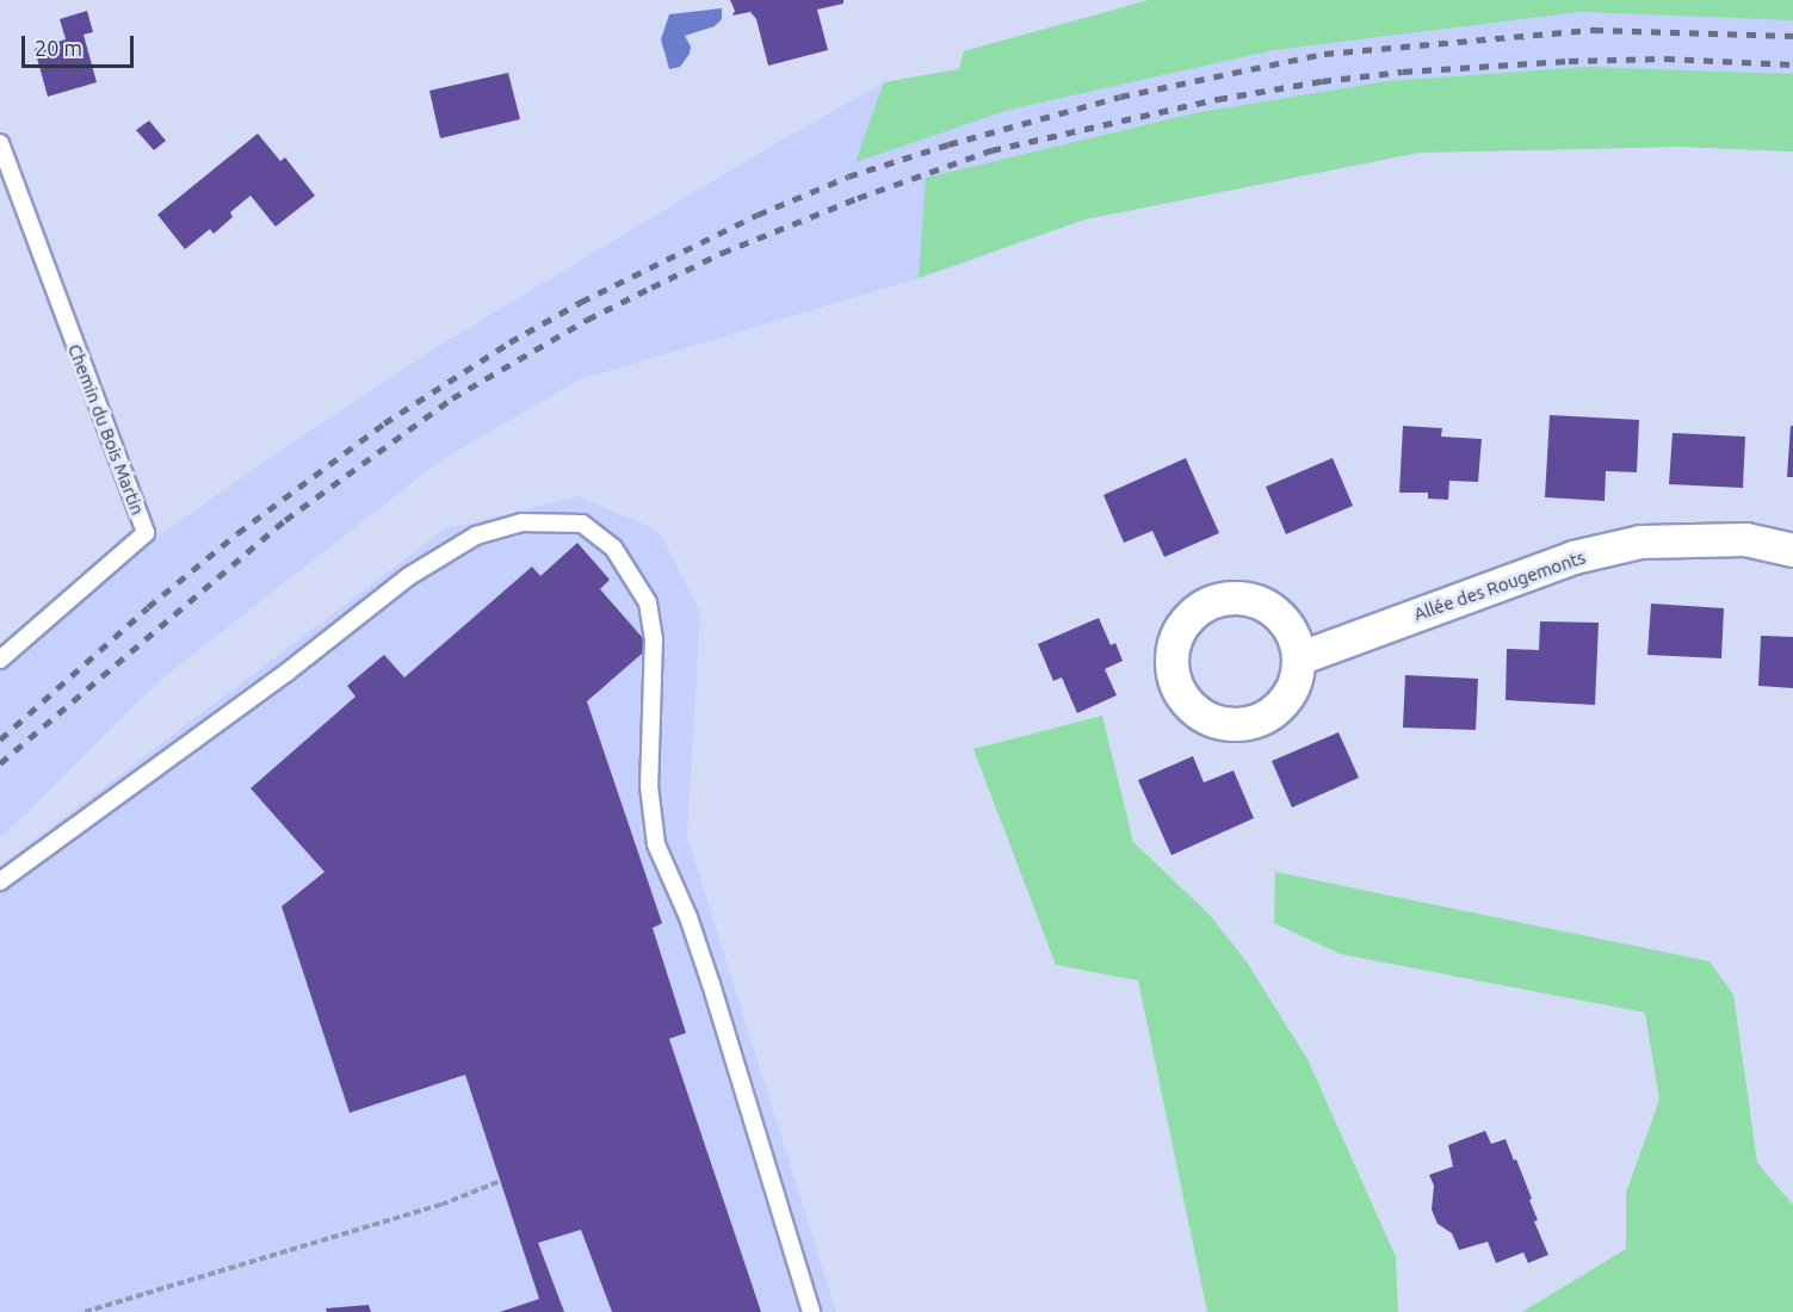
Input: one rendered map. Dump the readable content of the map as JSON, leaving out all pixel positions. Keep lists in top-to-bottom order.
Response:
{
  "streets": {
    "street": ["Allée des Rougemonts"],
    "lane": ["Chemin du Bois Martin"]
  },
  "scale_bar": "20 m"
}
